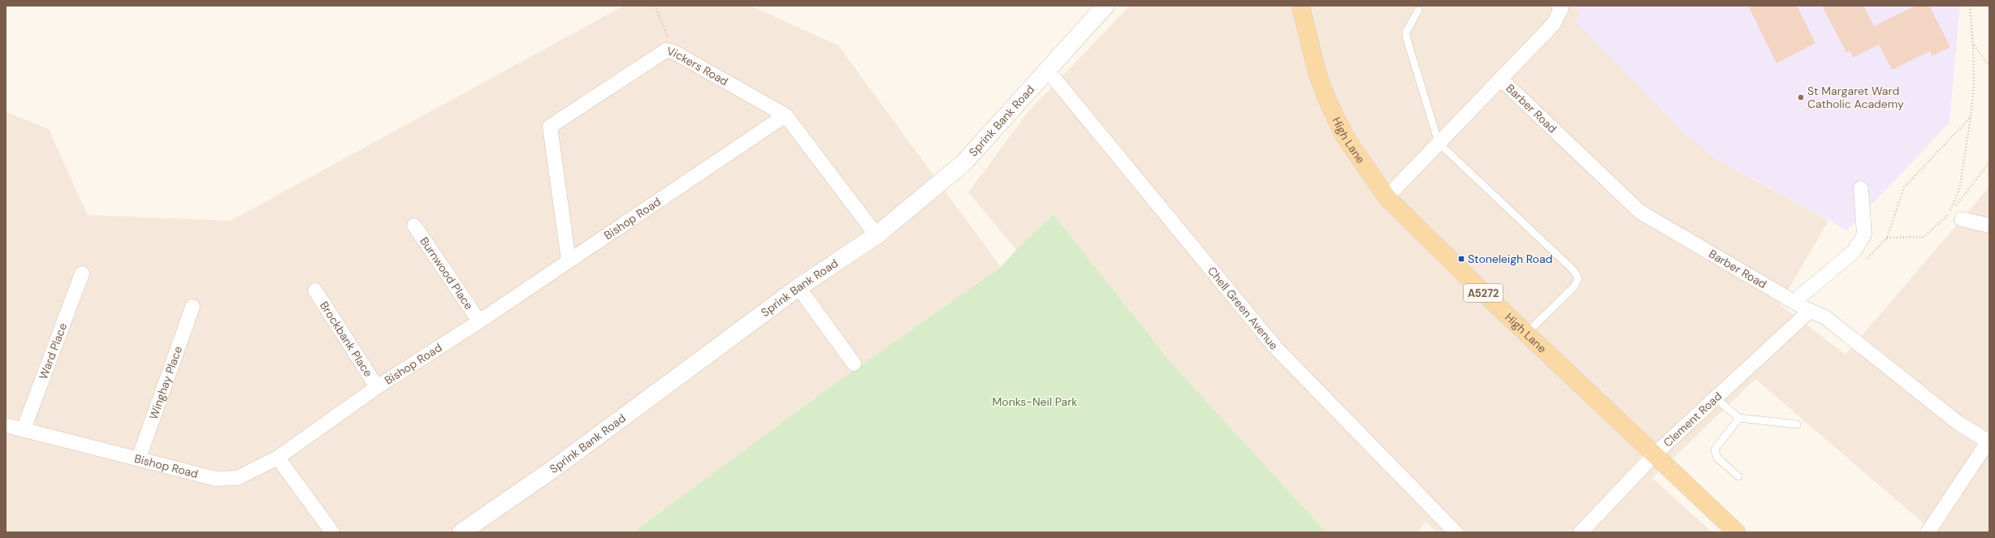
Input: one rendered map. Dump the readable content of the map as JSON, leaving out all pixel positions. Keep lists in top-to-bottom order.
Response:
{
  "streets": {
    "main road": ["High Lane", "A5272"],
    "street": [
      "Vickers Road",
      "Barber Road",
      "Sprink Bank Road",
      "Bishop Road",
      "Burnwood Place",
      "Chell Green Avenue",
      "Brockbank Place",
      "Ward Place",
      "Winghay Place",
      "Clement Road"
    ]
  },
  "crossings": [
    ["Vickers Road", "Sprink Bank Road"],
    ["Vickers Road", "Bishop Road"],
    ["Barber Road", "Clement Road"],
    ["Sprink Bank Road", "Chell Green Avenue"],
    ["High Lane", "Clement Road"],
    ["Bishop Road", "Burnwood Place"],
    ["Bishop Road", "Brockbank Place"],
    ["Bishop Road", "Ward Place"],
    ["Bishop Road", "Winghay Place"]
  ],
  "parks": ["Monks-Neil Park"],
  "places": {
    "other": ["St Margaret Ward Catholic Academy"],
    "transit": ["Stoneleigh Road"]
  }
}
